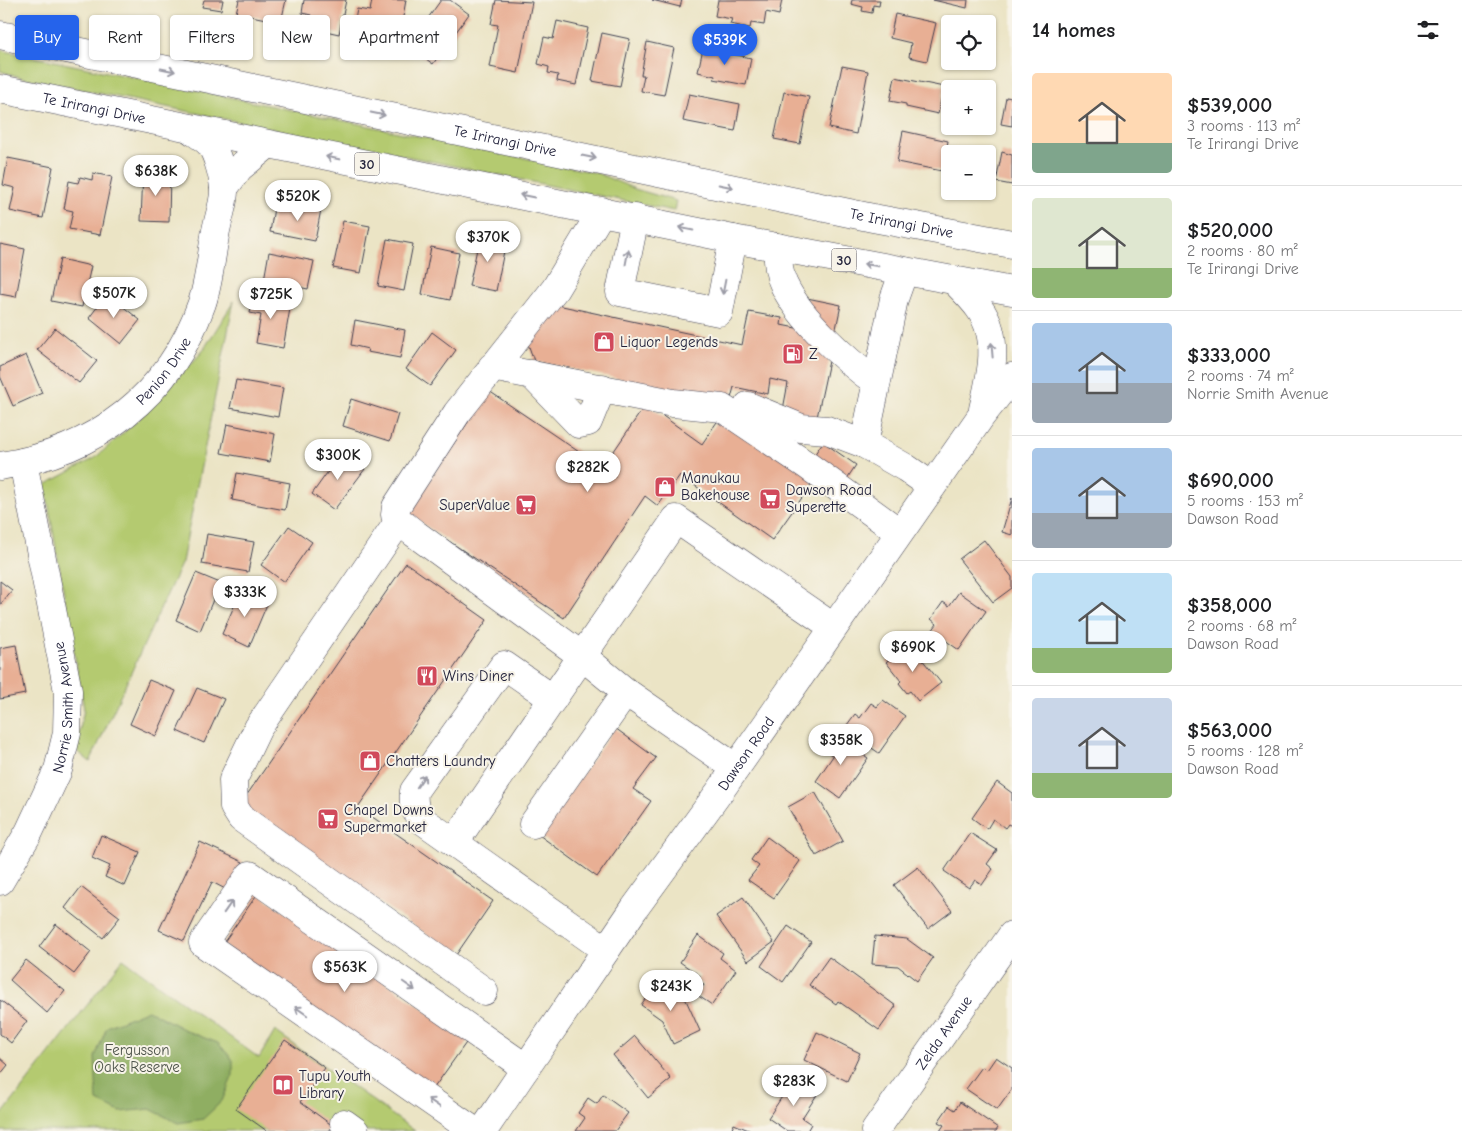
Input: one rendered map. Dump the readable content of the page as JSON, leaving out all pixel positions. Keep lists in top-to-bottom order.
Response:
{
  "streets": {
    "main road": [
      "Te Irirangi Drive",
      "30",
      "Penion Drive",
      "Norrie Smith Avenue",
      "Dawson Road",
      "Zelda Avenue"
    ]
  },
  "crossings": [
    ["Te Irirangi Drive", "Penion Drive"],
    ["Penion Drive", "Norrie Smith Avenue"]
  ],
  "parks": ["Fergusson Oaks Reserve"],
  "places": {
    "shop": ["Liquor Legends", "Manukau Bakehouse", "Chatters Laundry"],
    "fuel station": ["Z"],
    "supermarket": ["Dawson Road Superette", "SuperValue", "Chapel Downs Supermarket"],
    "restaurant": ["Wins Diner"],
    "library": ["Tupu Youth Library"]
  },
  "page": {
    "heading": "14 homes",
    "map_buttons": ["+", "−"],
    "chip": [
      "Buy",
      "Rent",
      "Filters",
      "New",
      "Apartment"
    ],
    "price": [
      "$539K",
      "$638K",
      "$520K",
      "$370K",
      "$507K",
      "$725K",
      "$300K",
      "$282K",
      "$333K",
      "$690K",
      "$358K",
      "$563K",
      "$243K",
      "$283K"
    ],
    "list": [
      {
        "name": "$539,000",
        "note": "3 rooms · 113 m² · Te Irirangi Drive"
      },
      {
        "name": "$520,000",
        "note": "2 rooms · 80 m² · Te Irirangi Drive"
      },
      {
        "name": "$333,000",
        "note": "2 rooms · 74 m² · Norrie Smith Avenue"
      },
      {
        "name": "$690,000",
        "note": "5 rooms · 153 m² · Dawson Road"
      },
      {
        "name": "$358,000",
        "note": "2 rooms · 68 m² · Dawson Road"
      },
      {
        "name": "$563,000",
        "note": "5 rooms · 128 m² · Dawson Road"
      }
    ]
  }
}
